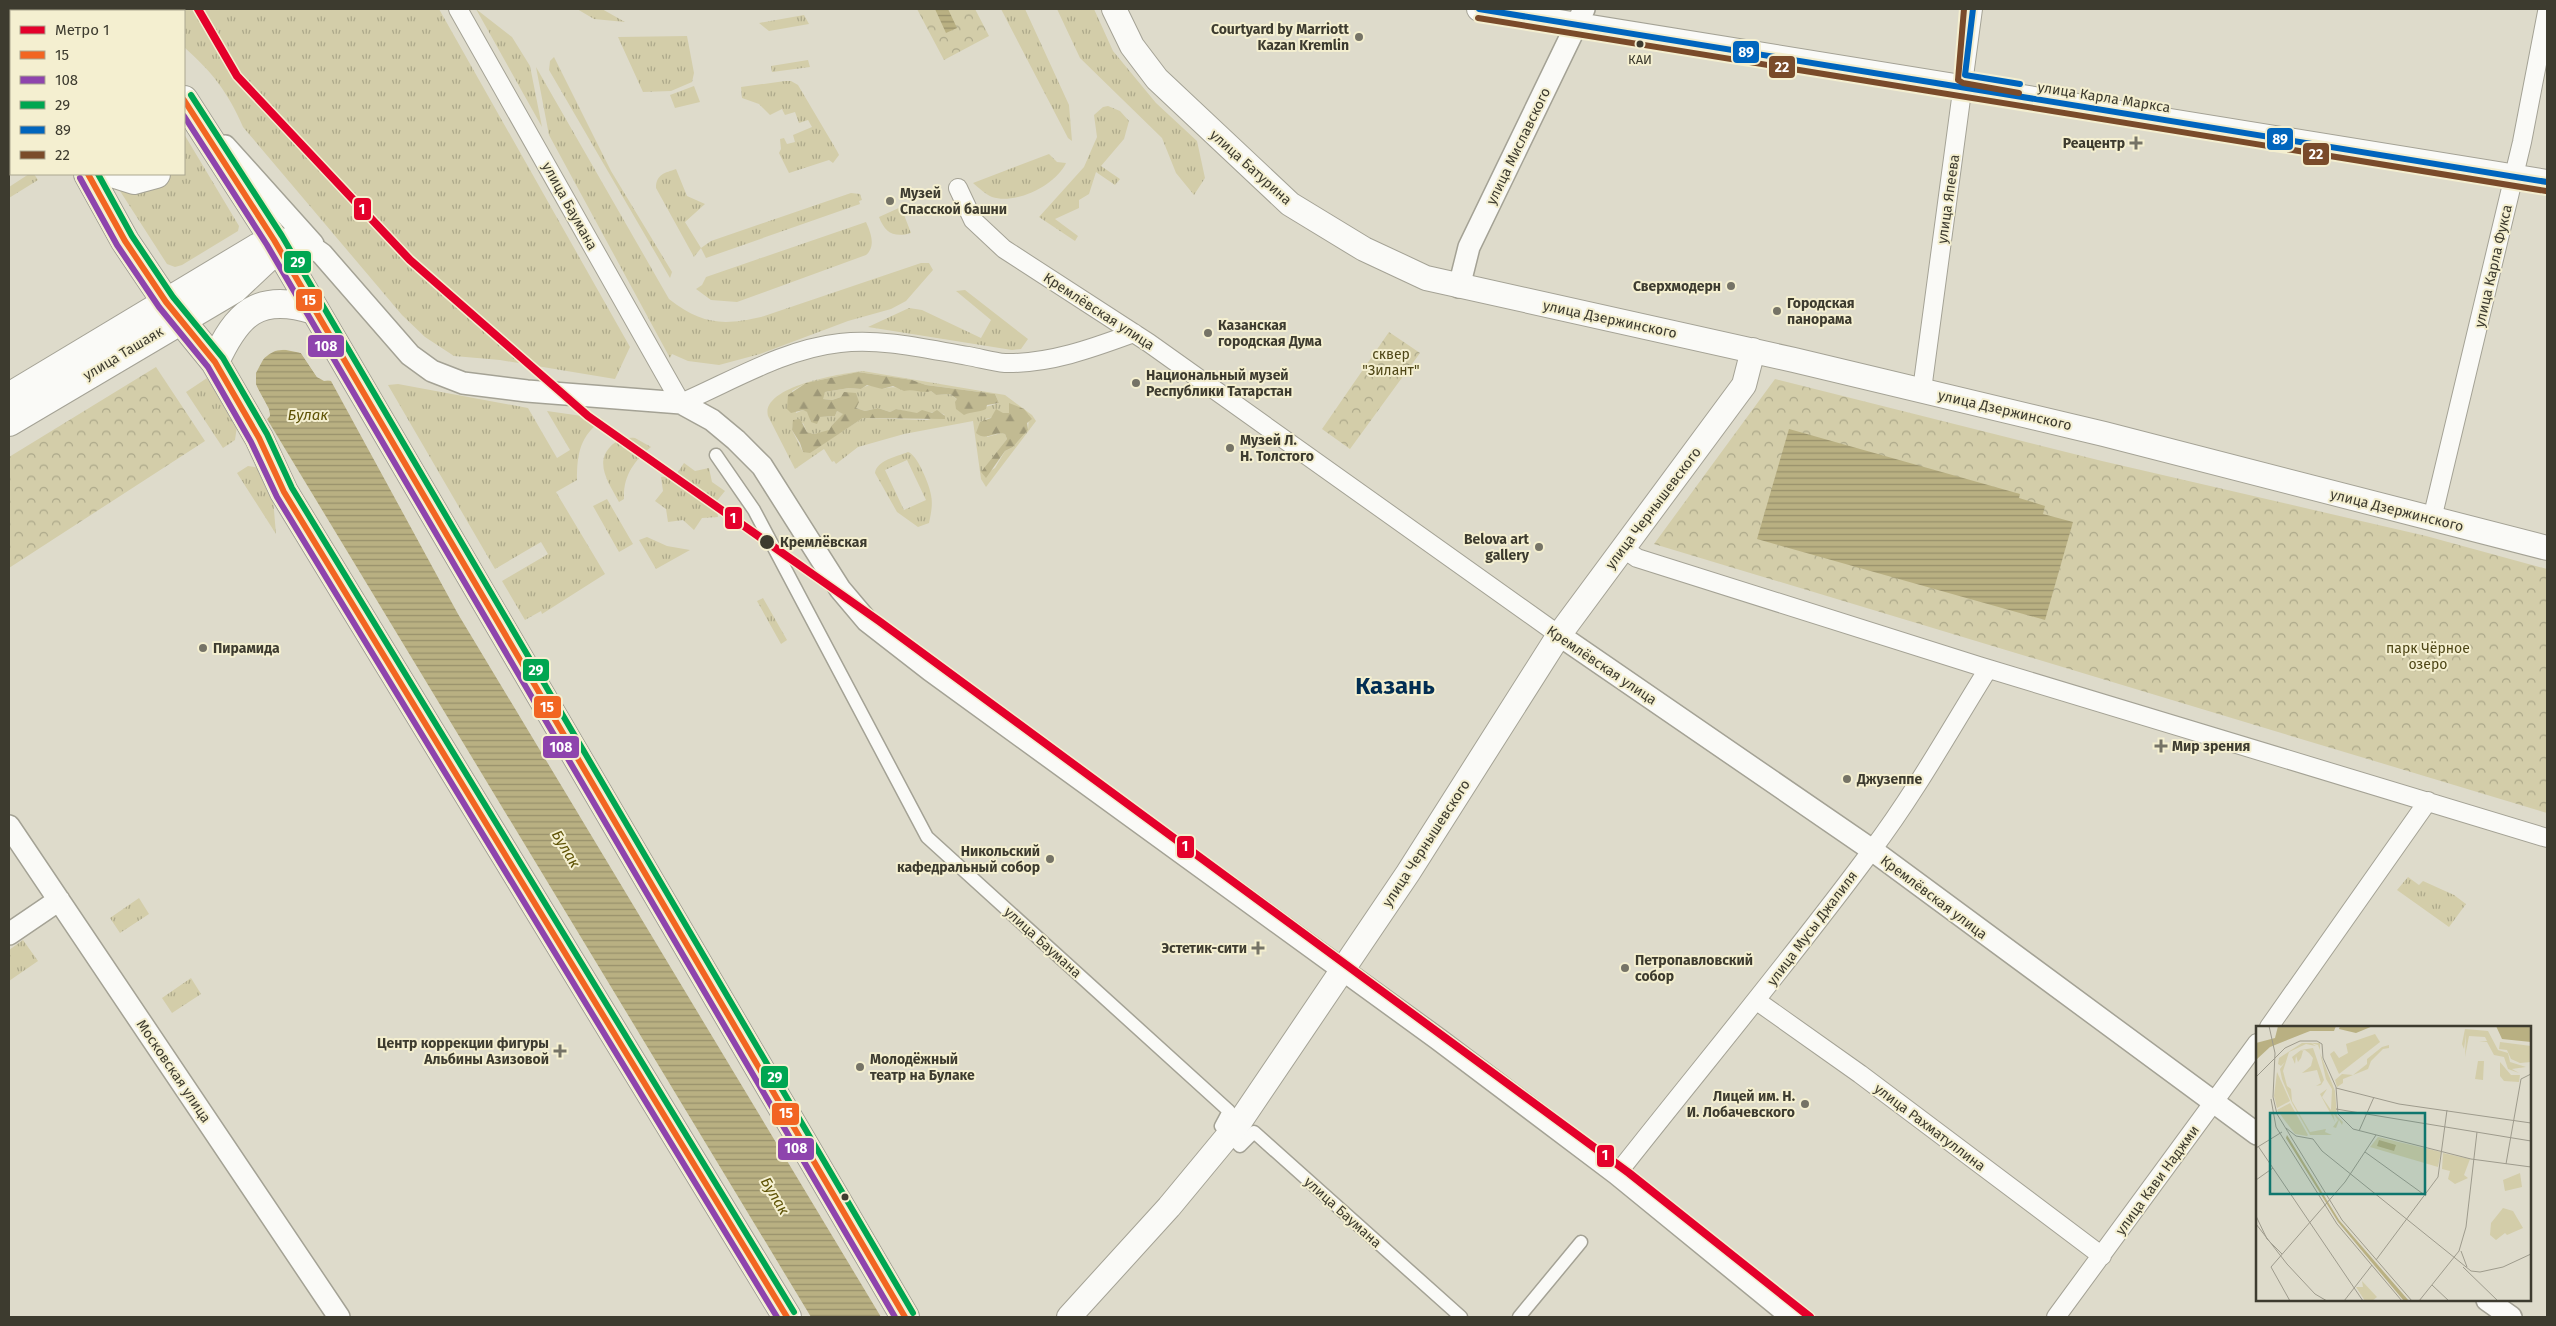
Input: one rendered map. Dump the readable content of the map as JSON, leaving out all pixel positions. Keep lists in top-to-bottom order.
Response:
{
  "streets": {
    "main road": [
      "улица Карла Маркса",
      "улица Батурина",
      "улица Дзержинского",
      "улица Ташаяк",
      "улица Чернышевского"
    ],
    "street": [
      "улица Миславского",
      "улица Япеева",
      "улица Баумана",
      "улица Карла Фукса",
      "Кремлёвская улица",
      "улица Мусы Джалиля",
      "Московская улица",
      "улица Рахматуллина",
      "улица Кави Наджми"
    ]
  },
  "crossings": [
    ["улица Карла Маркса", "улица Миславского"],
    ["улица Карла Маркса", "улица Япеева"],
    ["улица Карла Маркса", "улица Карла Фукса"],
    ["улица Миславского", "улица Батурина"],
    ["улица Миславского", "улица Дзержинского"],
    ["улица Батурина", "улица Дзержинского"],
    ["улица Япеева", "улица Дзержинского"],
    ["улица Баумана", "улица Чернышевского"],
    ["улица Карла Фукса", "улица Дзержинского"],
    ["Кремлёвская улица", "улица Чернышевского"],
    ["Кремлёвская улица", "улица Мусы Джалиля"],
    ["Кремлёвская улица", "улица Кави Наджми"],
    ["улица Дзержинского", "улица Чернышевского"],
    ["улица Мусы Джалиля", "улица Рахматуллина"],
    ["улица Рахматуллина", "улица Кави Наджми"]
  ],
  "districts": ["Казань"],
  "water": ["Булак"],
  "parks": ["сквер \"Зилант\"", "парк Чёрное озеро"],
  "places": {
    "other": [
      "Courtyard by Marriott Kazan Kremlin",
      "КАИ",
      "Музей Спасской башни",
      "Сверхмодерн",
      "Городская панорама",
      "Казанская городская Дума",
      "Национальный музей Республики Татарстан",
      "Музей Л. Н. Толстого",
      "Кремлёвская",
      "Belova art gallery",
      "Пирамида",
      "Джузеппе",
      "Никольский кафедральный собор",
      "Петропавловский собор",
      "Молодёжный театр на Булаке",
      "Лицей им. Н. И. Лобачевского"
    ],
    "health": [
      "Реацентр",
      "Мир зрения",
      "Эстетик-сити",
      "Центр коррекции фигуры Альбины Азизовой"
    ]
  },
  "lines": [
    "metro line 1",
    "transit line 89",
    "transit line 22",
    "transit line 29",
    "transit line 15",
    "transit line 108"
  ],
  "legend": [
    "Метро 1",
    "15",
    "108",
    "29",
    "89",
    "22"
  ]
}
